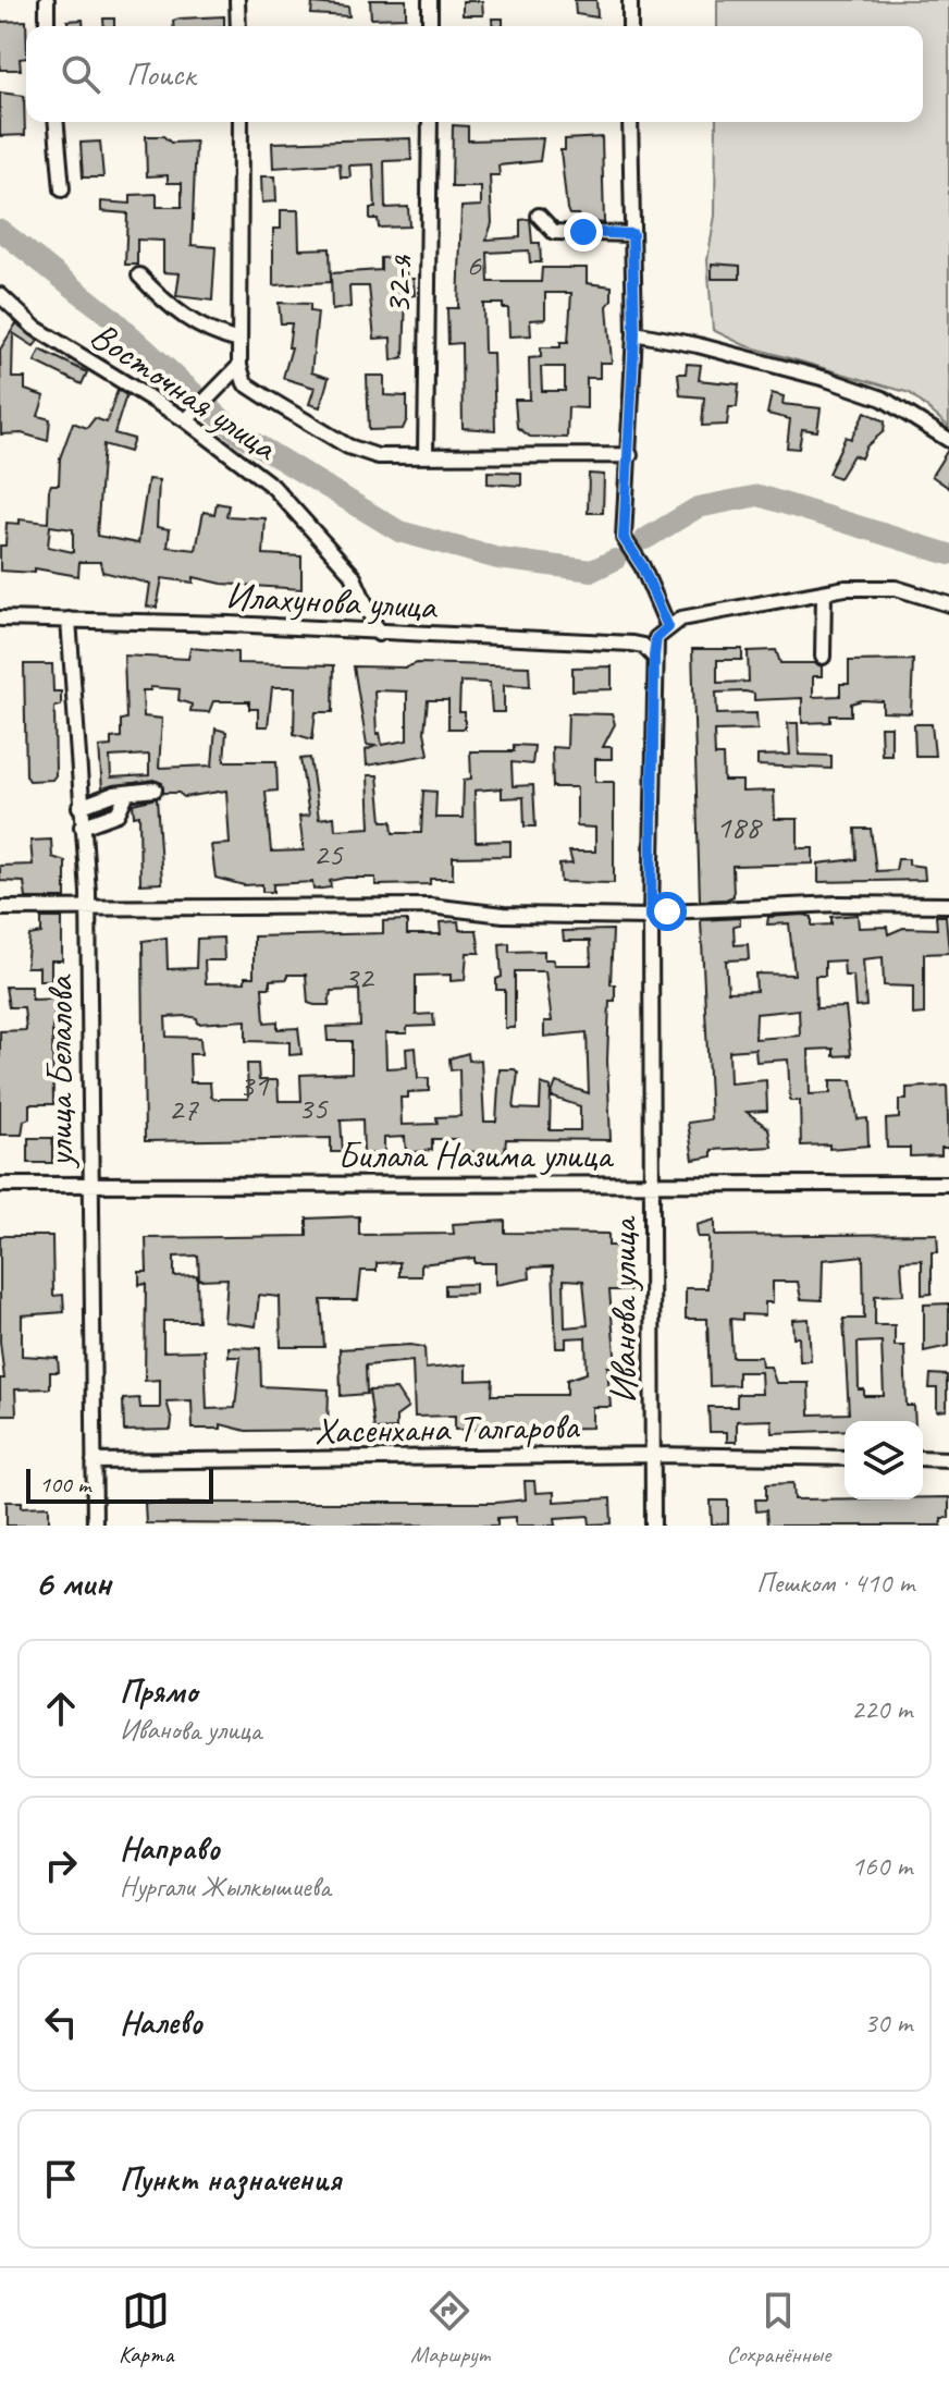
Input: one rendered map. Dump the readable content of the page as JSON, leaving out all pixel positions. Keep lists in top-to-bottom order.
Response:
{
  "streets": {
    "street": [
      "32-я",
      "Восточная улица",
      "Илахунова улица",
      "улица Белалова",
      "Билала Назима улица",
      "Иванова улица",
      "Хасенхана Талгарова"
    ]
  },
  "crossings": [
    ["Восточная улица", "Илахунова улица"],
    ["Илахунова улица", "улица Белалова"],
    ["Илахунова улица", "Иванова улица"],
    ["улица Белалова", "Билала Назима улица"],
    ["улица Белалова", "Хасенхана Талгарова"],
    ["Билала Назима улица", "Иванова улица"],
    ["Иванова улица", "Хасенхана Талгарова"]
  ],
  "house_numbers": [
    "6",
    "188",
    "25",
    "32",
    "31",
    "35",
    "27"
  ],
  "scale_bar": "100 m",
  "page": {
    "search": "Поиск",
    "scale": "100 m",
    "heading": ["6 мин", "Пешком · 410 m"],
    "list": [
      ["Прямо", "Иванова улица", "220 m"],
      ["Направо", "Нургали Жылкышиева", "160 m"],
      ["Налево", "30 m"],
      "Пункт назначения"
    ],
    "nav": ["Карта", "Маршрут", "Сохранённые"]
  }
}
